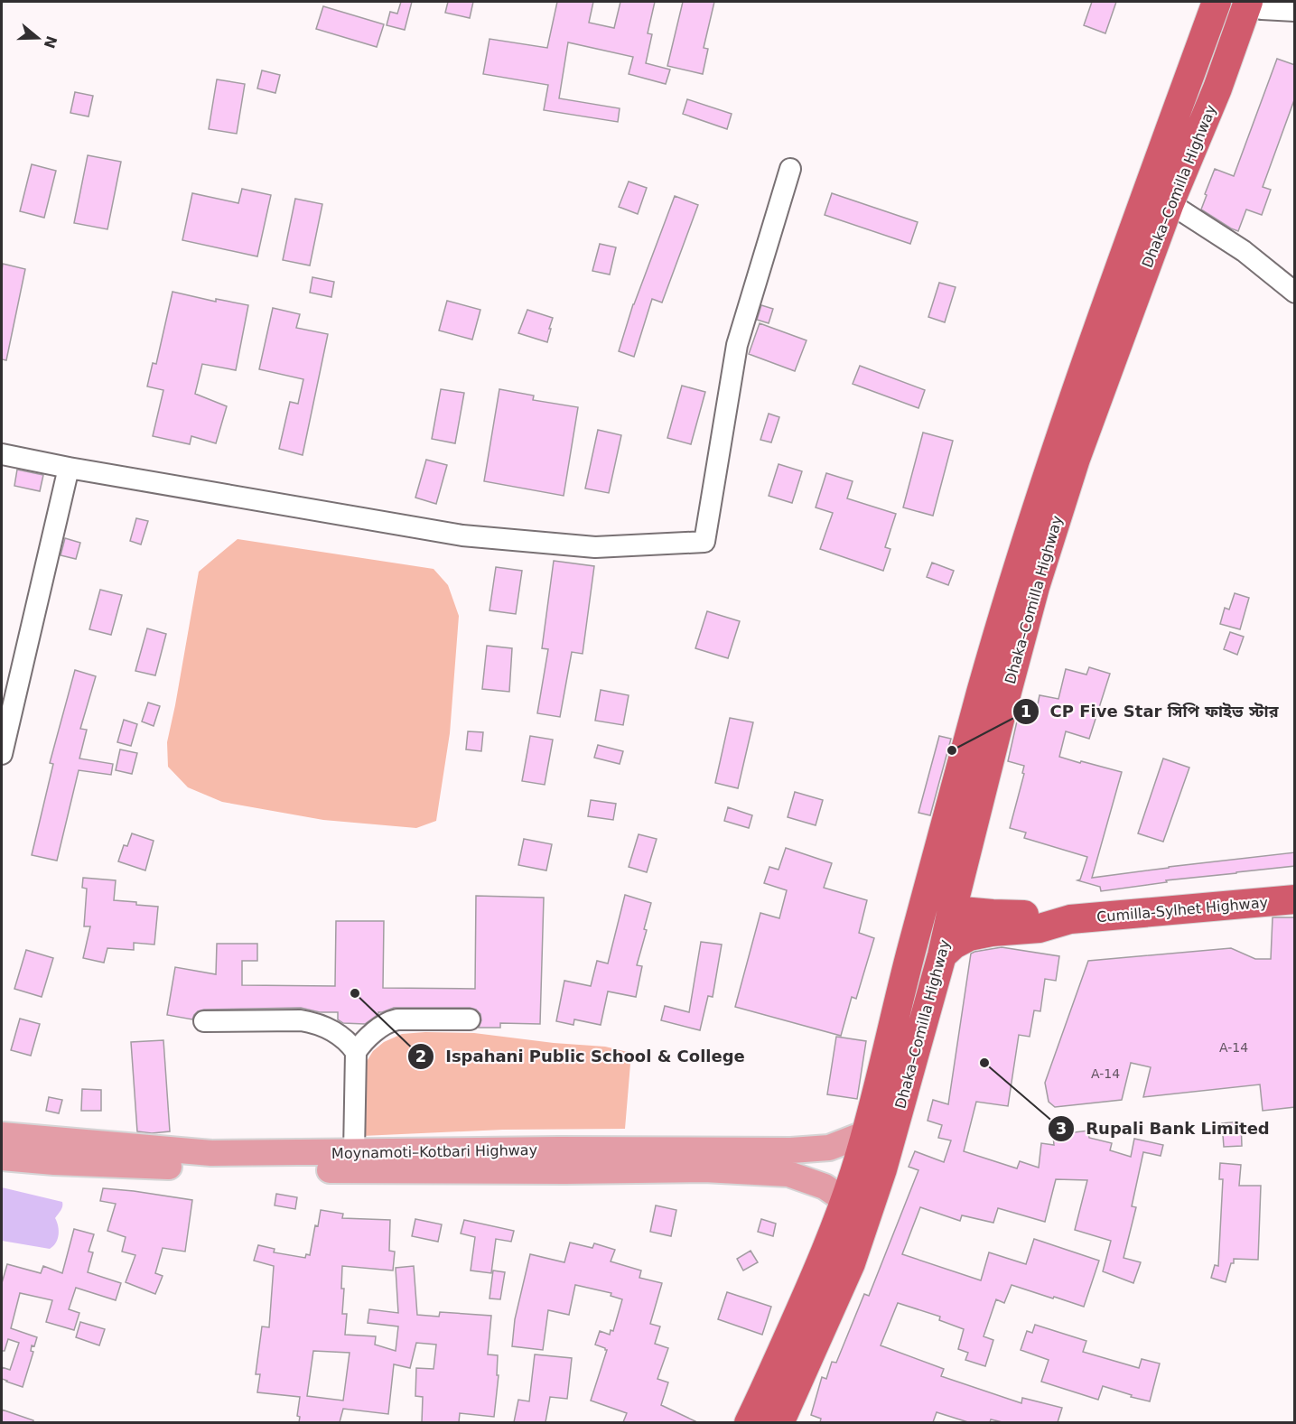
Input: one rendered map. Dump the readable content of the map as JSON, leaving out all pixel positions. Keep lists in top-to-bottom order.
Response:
{
  "streets": {
    "highway": ["Dhaka–Comilla Highway", "Cumilla-Sylhet Highway"],
    "main road": ["Moynamoti–Kotbari Highway"]
  },
  "crossings": [
    ["Dhaka–Comilla Highway", "Cumilla-Sylhet Highway"],
    ["Dhaka–Comilla Highway", "Moynamoti–Kotbari Highway"]
  ],
  "places": ["CP Five Star সিপি ফাইভ স্টার", "Ispahani Public School & College", "Rupali Bank Limited"],
  "house_numbers": ["A-14", "A-14"],
  "north": "right"
}
